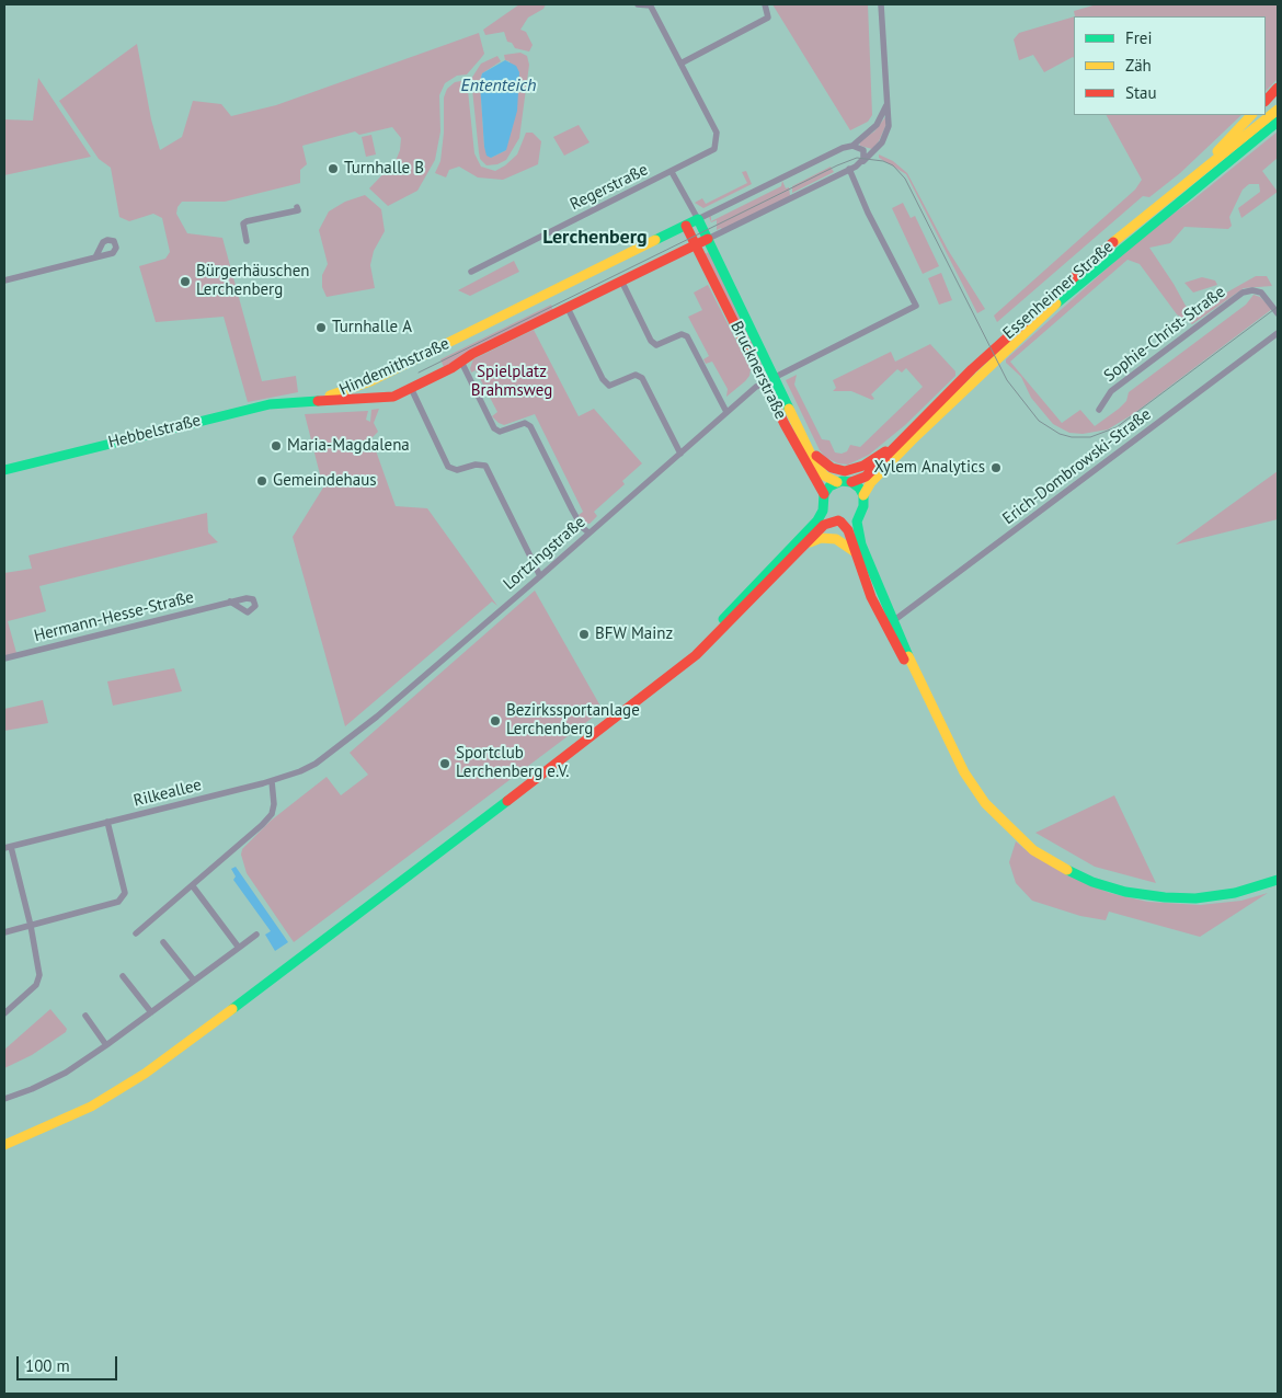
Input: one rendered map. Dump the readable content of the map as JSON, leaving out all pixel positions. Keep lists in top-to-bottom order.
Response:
{
  "streets": {
    "main road": [
      "Essenheimer Straße",
      "Hindemithstraße",
      "Brucknerstraße",
      "Hebbelstraße"
    ],
    "street": [
      "Regerstraße",
      "Sophie-Christ-Straße",
      "Erich-Dombrowski-Straße",
      "Lortzingstraße",
      "Hermann-Hesse-Straße",
      "Rilkeallee"
    ]
  },
  "crossings": [
    ["Regerstraße", "Hindemithstraße"],
    ["Essenheimer Straße", "Brucknerstraße"],
    ["Hindemithstraße", "Brucknerstraße"],
    ["Hindemithstraße", "Hebbelstraße"],
    ["Hindemithstraße", "Lortzingstraße"],
    ["Brucknerstraße", "Lortzingstraße"],
    ["Lortzingstraße", "Rilkeallee"]
  ],
  "districts": ["Lerchenberg"],
  "water": ["Ententeich"],
  "parks": ["Spielplatz Brahmsweg"],
  "places": [
    "Turnhalle B",
    "Bürgerhäuschen Lerchenberg",
    "Turnhalle A",
    "Maria-Magdalena",
    "Xylem Analytics",
    "Gemeindehaus",
    "BFW Mainz",
    "Bezirkssportanlage Lerchenberg",
    "Sportclub Lerchenberg e.V."
  ],
  "legend": ["Frei", "Zäh", "Stau"],
  "scale_bar": "100 m"
}
